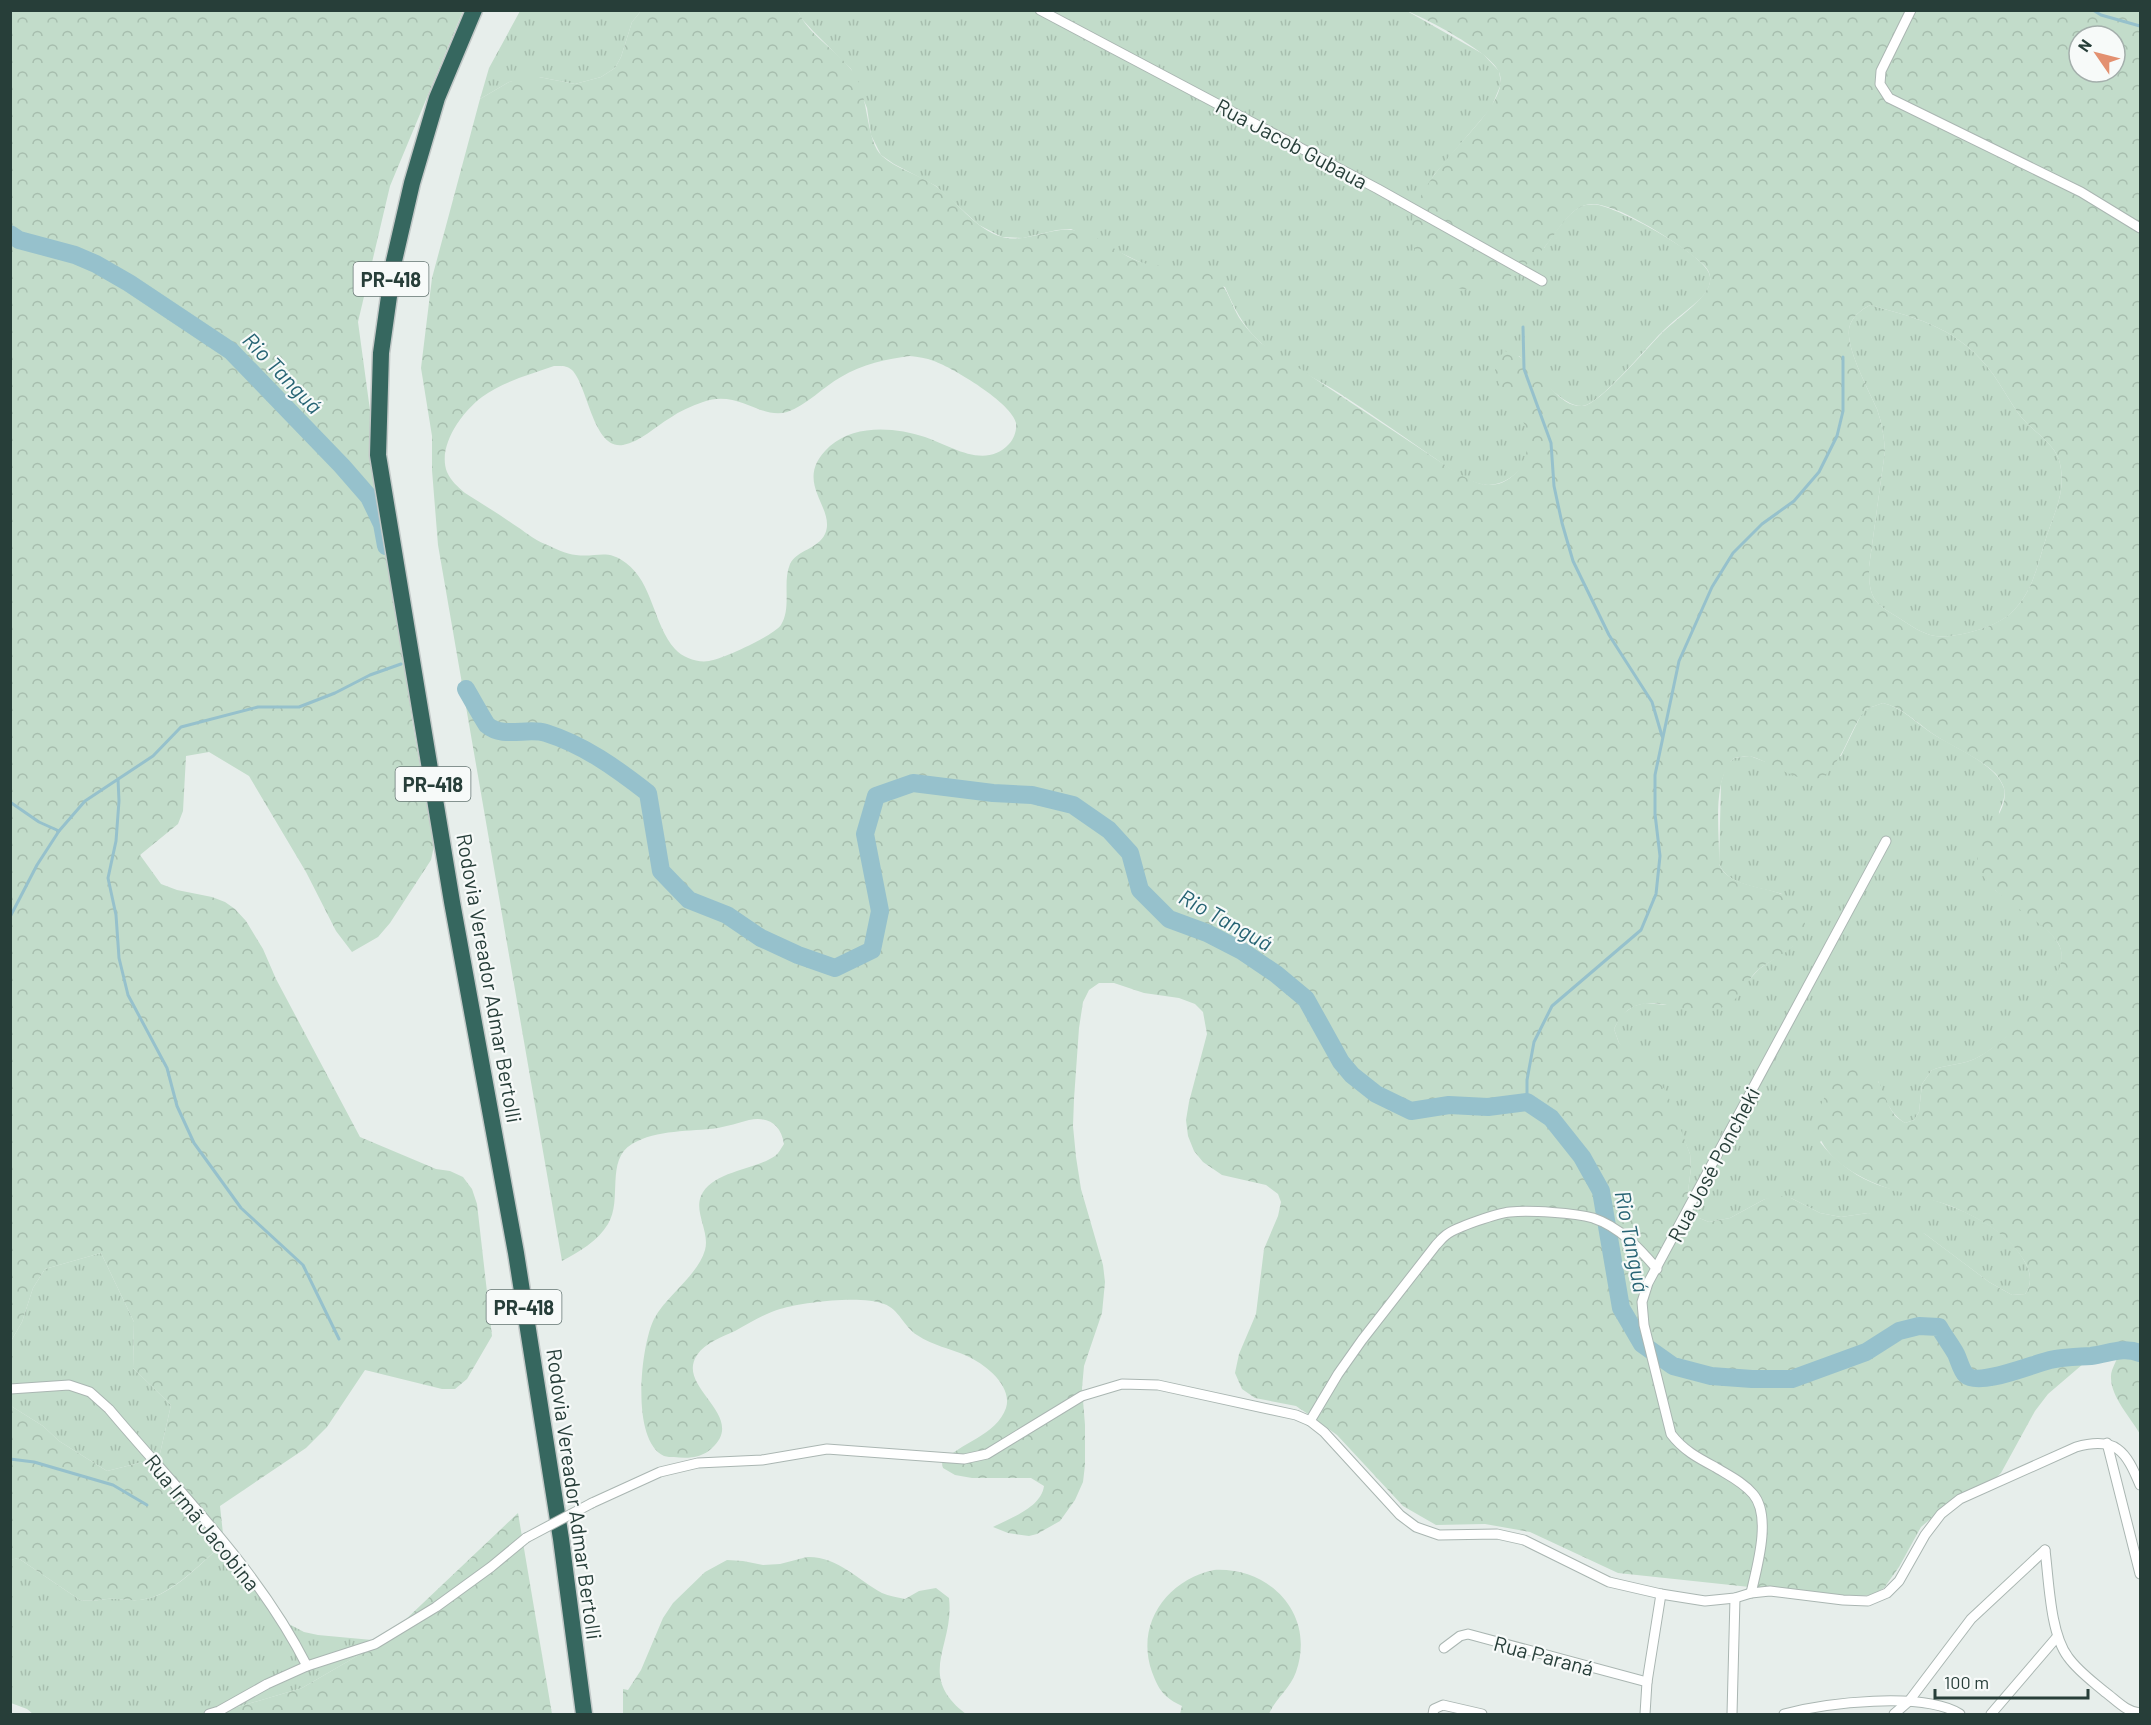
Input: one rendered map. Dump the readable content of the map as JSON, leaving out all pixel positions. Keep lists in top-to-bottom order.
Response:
{
  "streets": {
    "highway": ["PR-418", "Rodovia Vereador Admar Bertolli"],
    "street": [
      "Rua Jacob Gubaua",
      "Rua José Poncheki",
      "Rua Irmã Jacobina",
      "Rua Paraná"
    ]
  },
  "water": ["Rio Tanguá"],
  "scale_bar": "100 m",
  "north": "top left"
}
